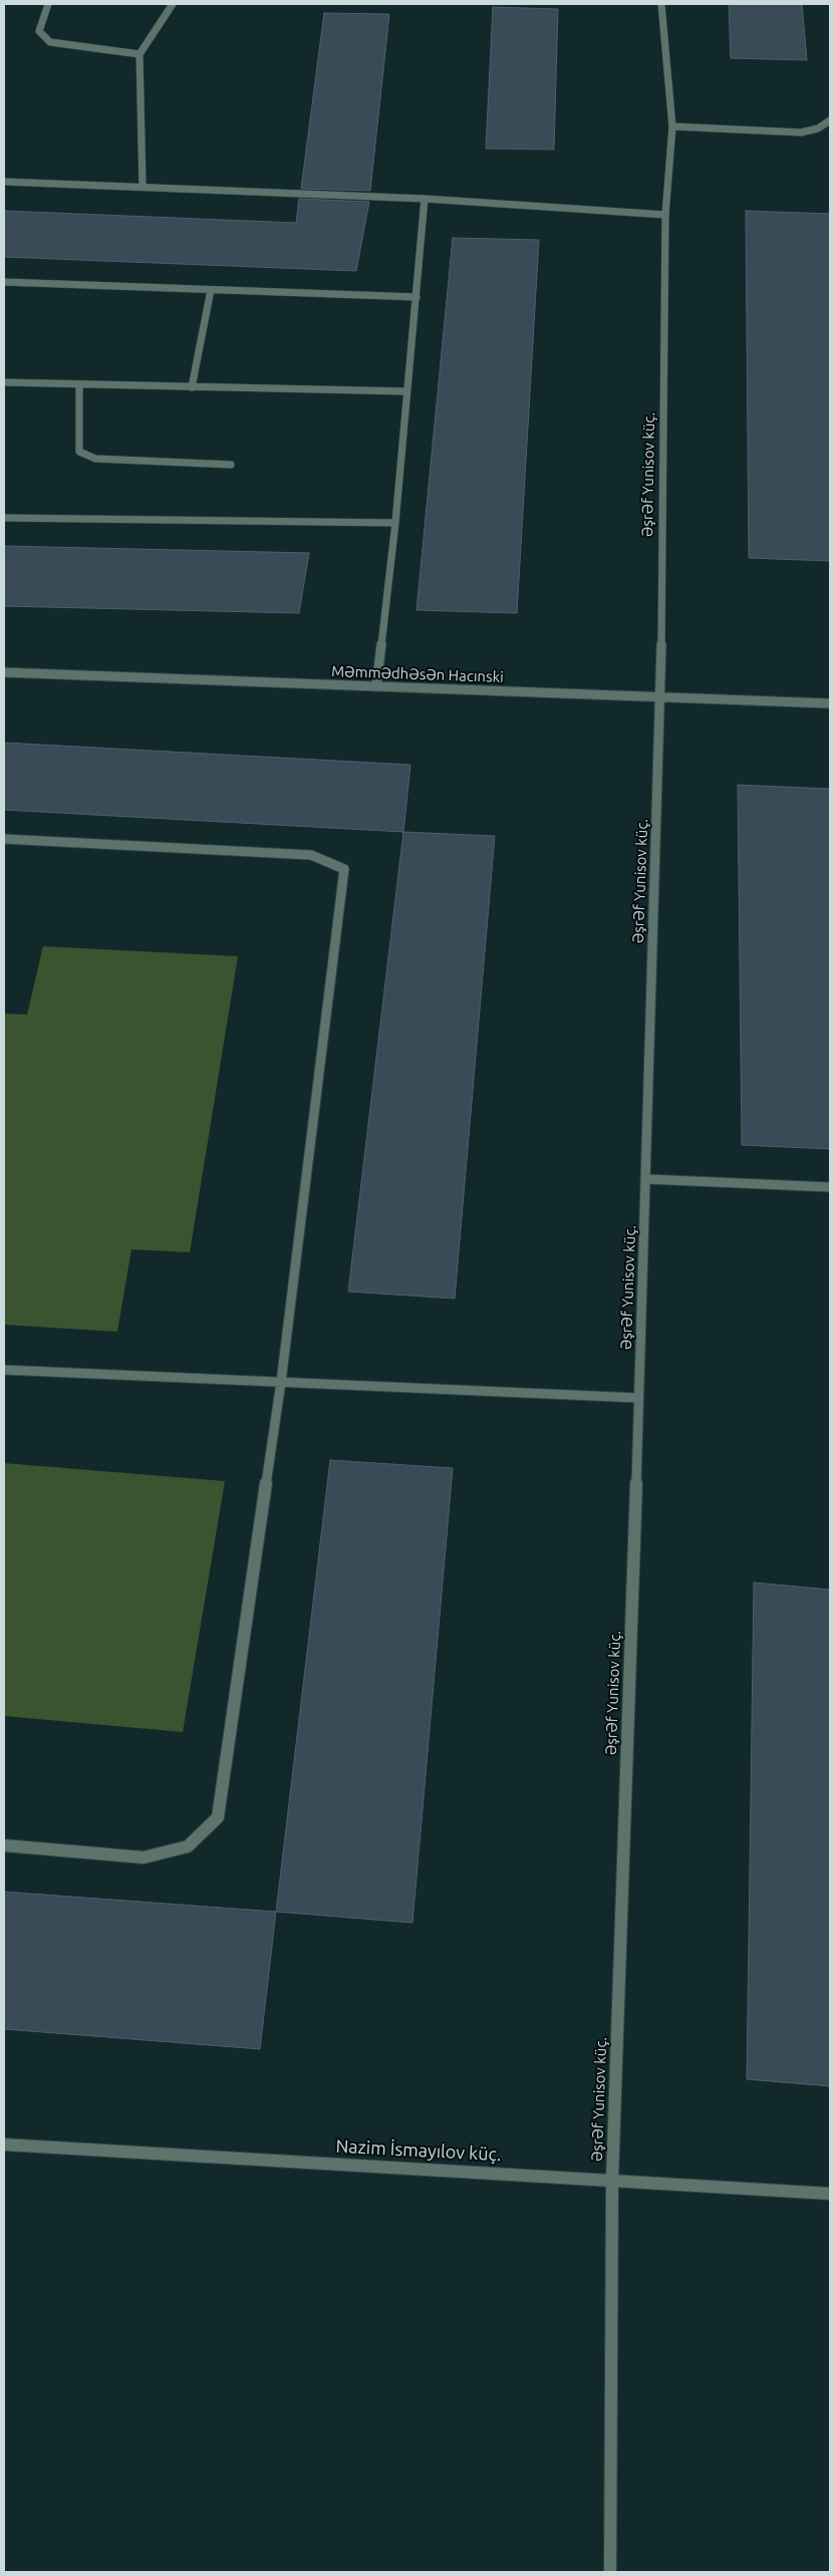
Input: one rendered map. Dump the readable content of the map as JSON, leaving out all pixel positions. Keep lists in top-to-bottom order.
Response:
{
  "streets": {
    "street": ["Əşrəf Yunisov küç.", "Məmmədhəsən Hacınski", "Nazim İsmayılov küç."]
  },
  "crossings": [
    ["Əşrəf Yunisov küç.", "Məmmədhəsən Hacınski"],
    ["Əşrəf Yunisov küç.", "Nazim İsmayılov küç."]
  ]
}
